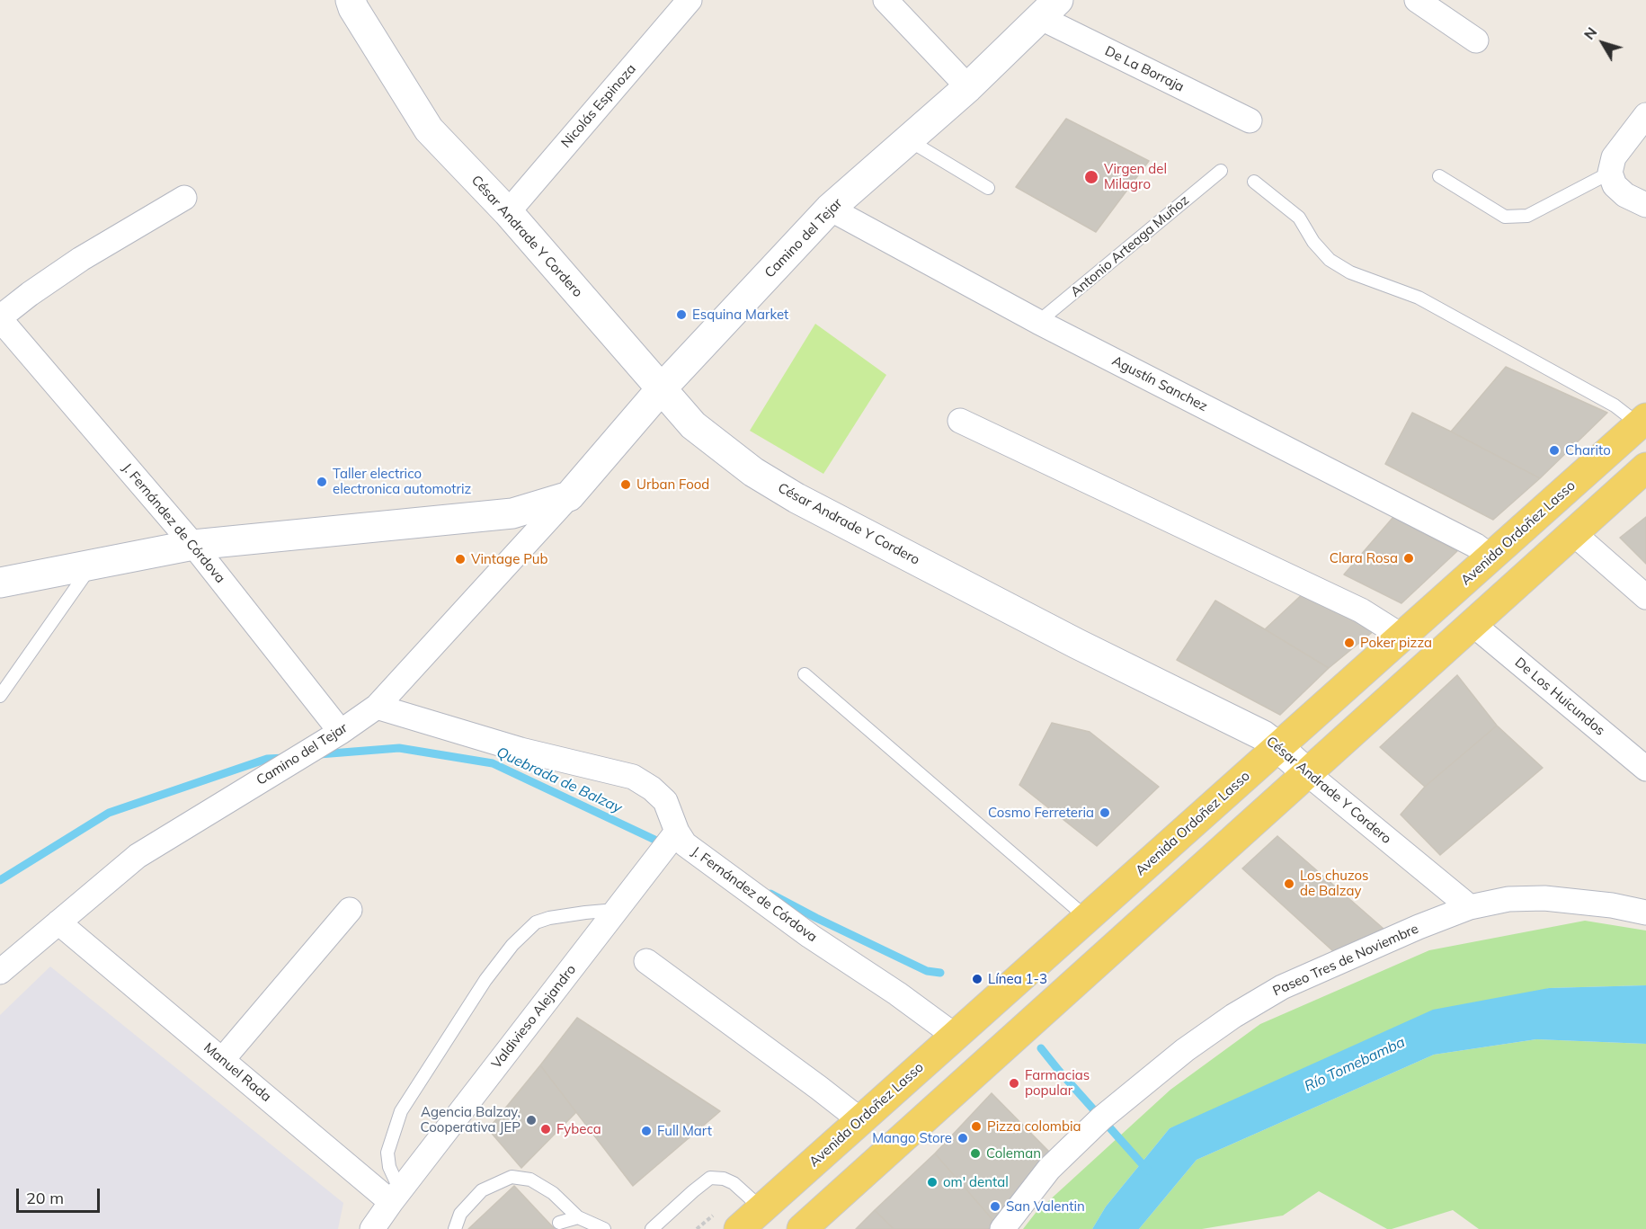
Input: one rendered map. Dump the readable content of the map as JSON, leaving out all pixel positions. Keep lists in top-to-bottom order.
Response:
{
  "streets": {
    "main road": ["Avenida Ordoñez Lasso"],
    "street": [
      "De La Borraja",
      "Nicolás Espinoza",
      "César Andrade Y Cordero",
      "Camino del Tejar",
      "Agustín Sanchez",
      "J. Fernández de Córdova",
      "De Los Huicundos",
      "Paseo Tres de Noviembre",
      "Valdivieso Alejandro",
      "Manuel Rada"
    ],
    "lane": ["Antonio Arteaga Muñoz"]
  },
  "crossings": [
    ["De La Borraja", "Camino del Tejar"],
    ["Nicolás Espinoza", "César Andrade Y Cordero"],
    ["César Andrade Y Cordero", "Camino del Tejar"],
    ["César Andrade Y Cordero", "Avenida Ordoñez Lasso"],
    ["César Andrade Y Cordero", "Paseo Tres de Noviembre"],
    ["Camino del Tejar", "Agustín Sanchez"],
    ["Camino del Tejar", "J. Fernández de Córdova"],
    ["Camino del Tejar", "Manuel Rada"],
    ["Antonio Arteaga Muñoz", "Agustín Sanchez"],
    ["Agustín Sanchez", "Avenida Ordoñez Lasso"],
    ["J. Fernández de Córdova", "Avenida Ordoñez Lasso"],
    ["J. Fernández de Córdova", "Valdivieso Alejandro"],
    ["Valdivieso Alejandro", "Manuel Rada"]
  ],
  "water": ["Quebrada de Balzay", "Río Tomebamba"],
  "places": [
    "Virgen del Milagro",
    "Esquina Market",
    "Charito",
    "Taller electrico electronica automotriz",
    "Urban Food",
    "Clara Rosa",
    "Vintage Pub",
    "Poker pizza",
    "Cosmo Ferreteria",
    "Los chuzos de Balzay",
    "Línea 1-3",
    "Farmacias popular",
    "Agencia Balzay, Cooperativa JEP",
    "Pizza colombia",
    "Fybeca",
    "Full Mart",
    "Mango Store",
    "Coleman",
    "om' dental",
    "San Valentin"
  ],
  "scale_bar": "20 m",
  "north": "top left"
}
